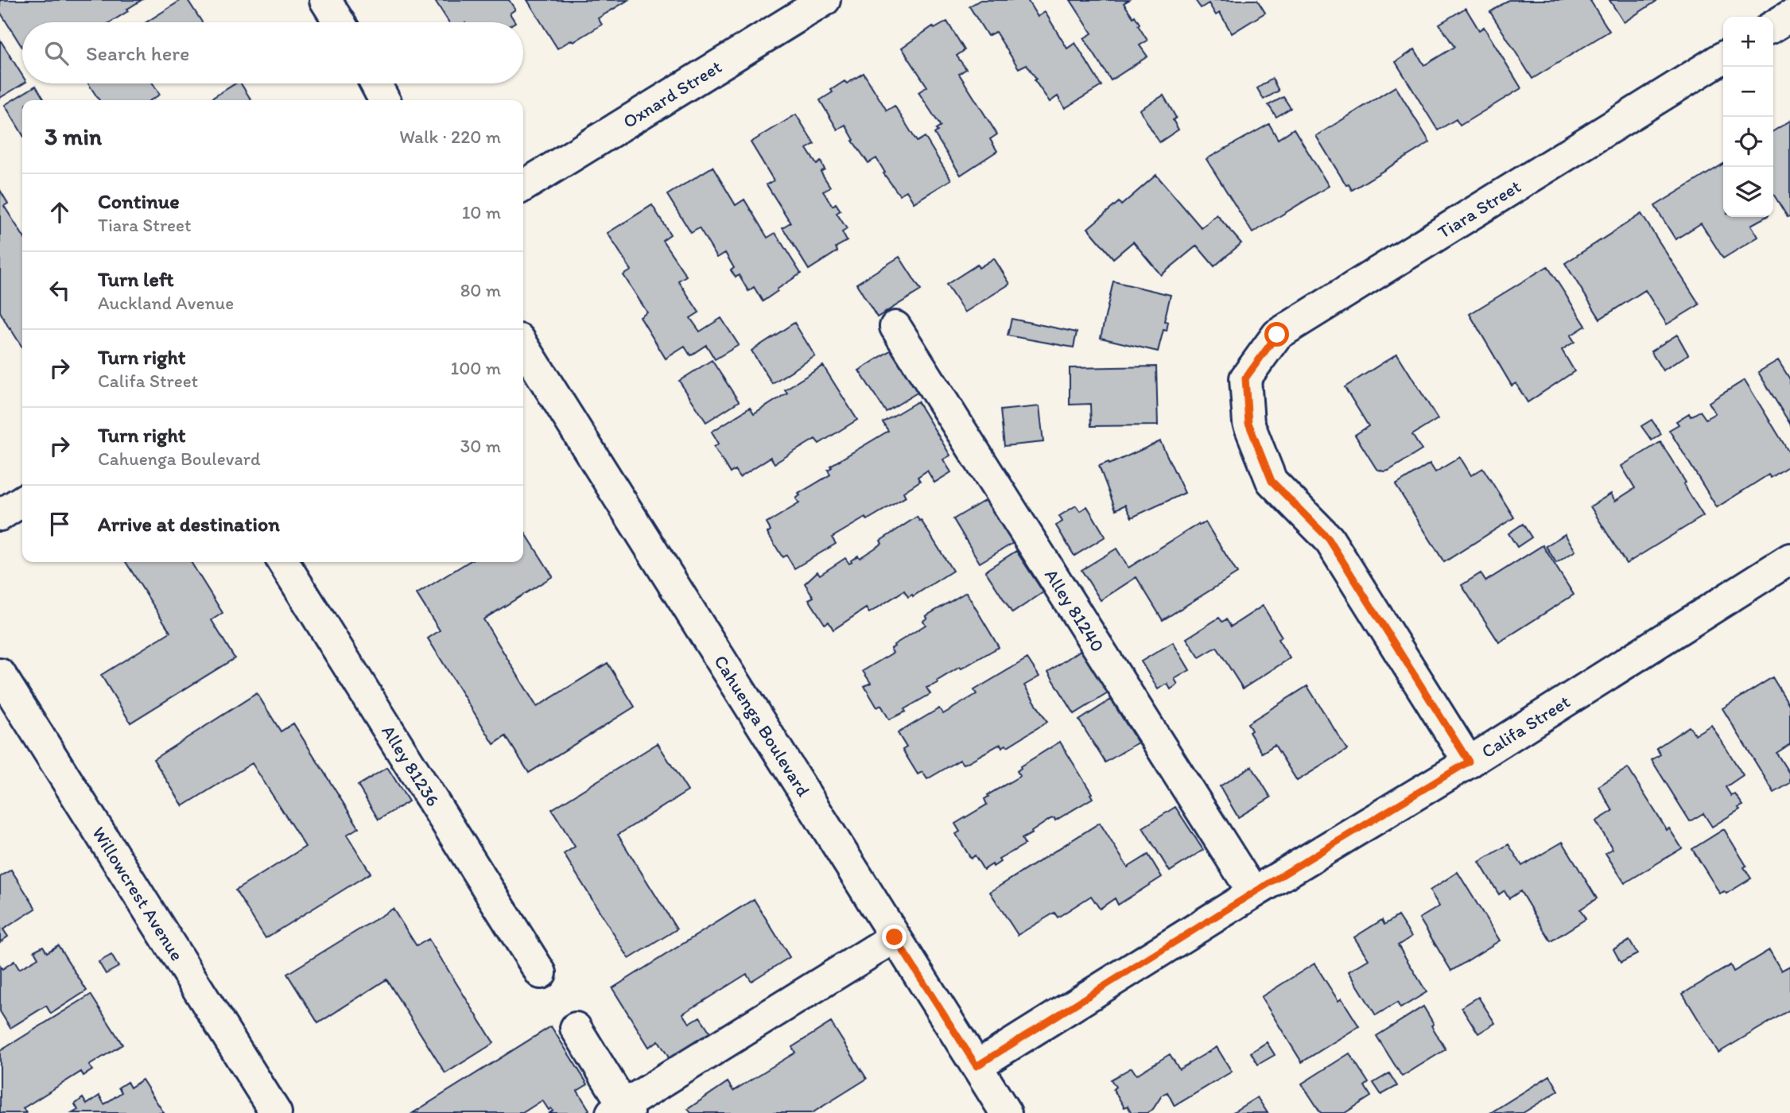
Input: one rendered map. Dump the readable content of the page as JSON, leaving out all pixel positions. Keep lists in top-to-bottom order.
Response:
{
  "streets": {
    "street": [
      "Oxnard Street",
      "Tiara Street",
      "Alley 81240",
      "Cahuenga Boulevard",
      "Califa Street",
      "Alley 81236",
      "Willowcrest Avenue"
    ]
  },
  "crossings": [
    ["Tiara Street", "Califa Street"],
    ["Alley 81240", "Califa Street"],
    ["Cahuenga Boulevard", "Califa Street"]
  ],
  "page": {
    "map_buttons": ["+", "−"],
    "search": "Search here",
    "heading": ["3 min", "Walk · 220 m"],
    "list": [
      ["Continue", "Tiara Street", "10 m"],
      ["Turn left", "Auckland Avenue", "80 m"],
      ["Turn right", "Califa Street", "100 m"],
      ["Turn right", "Cahuenga Boulevard", "30 m"],
      "Arrive at destination"
    ]
  }
}
